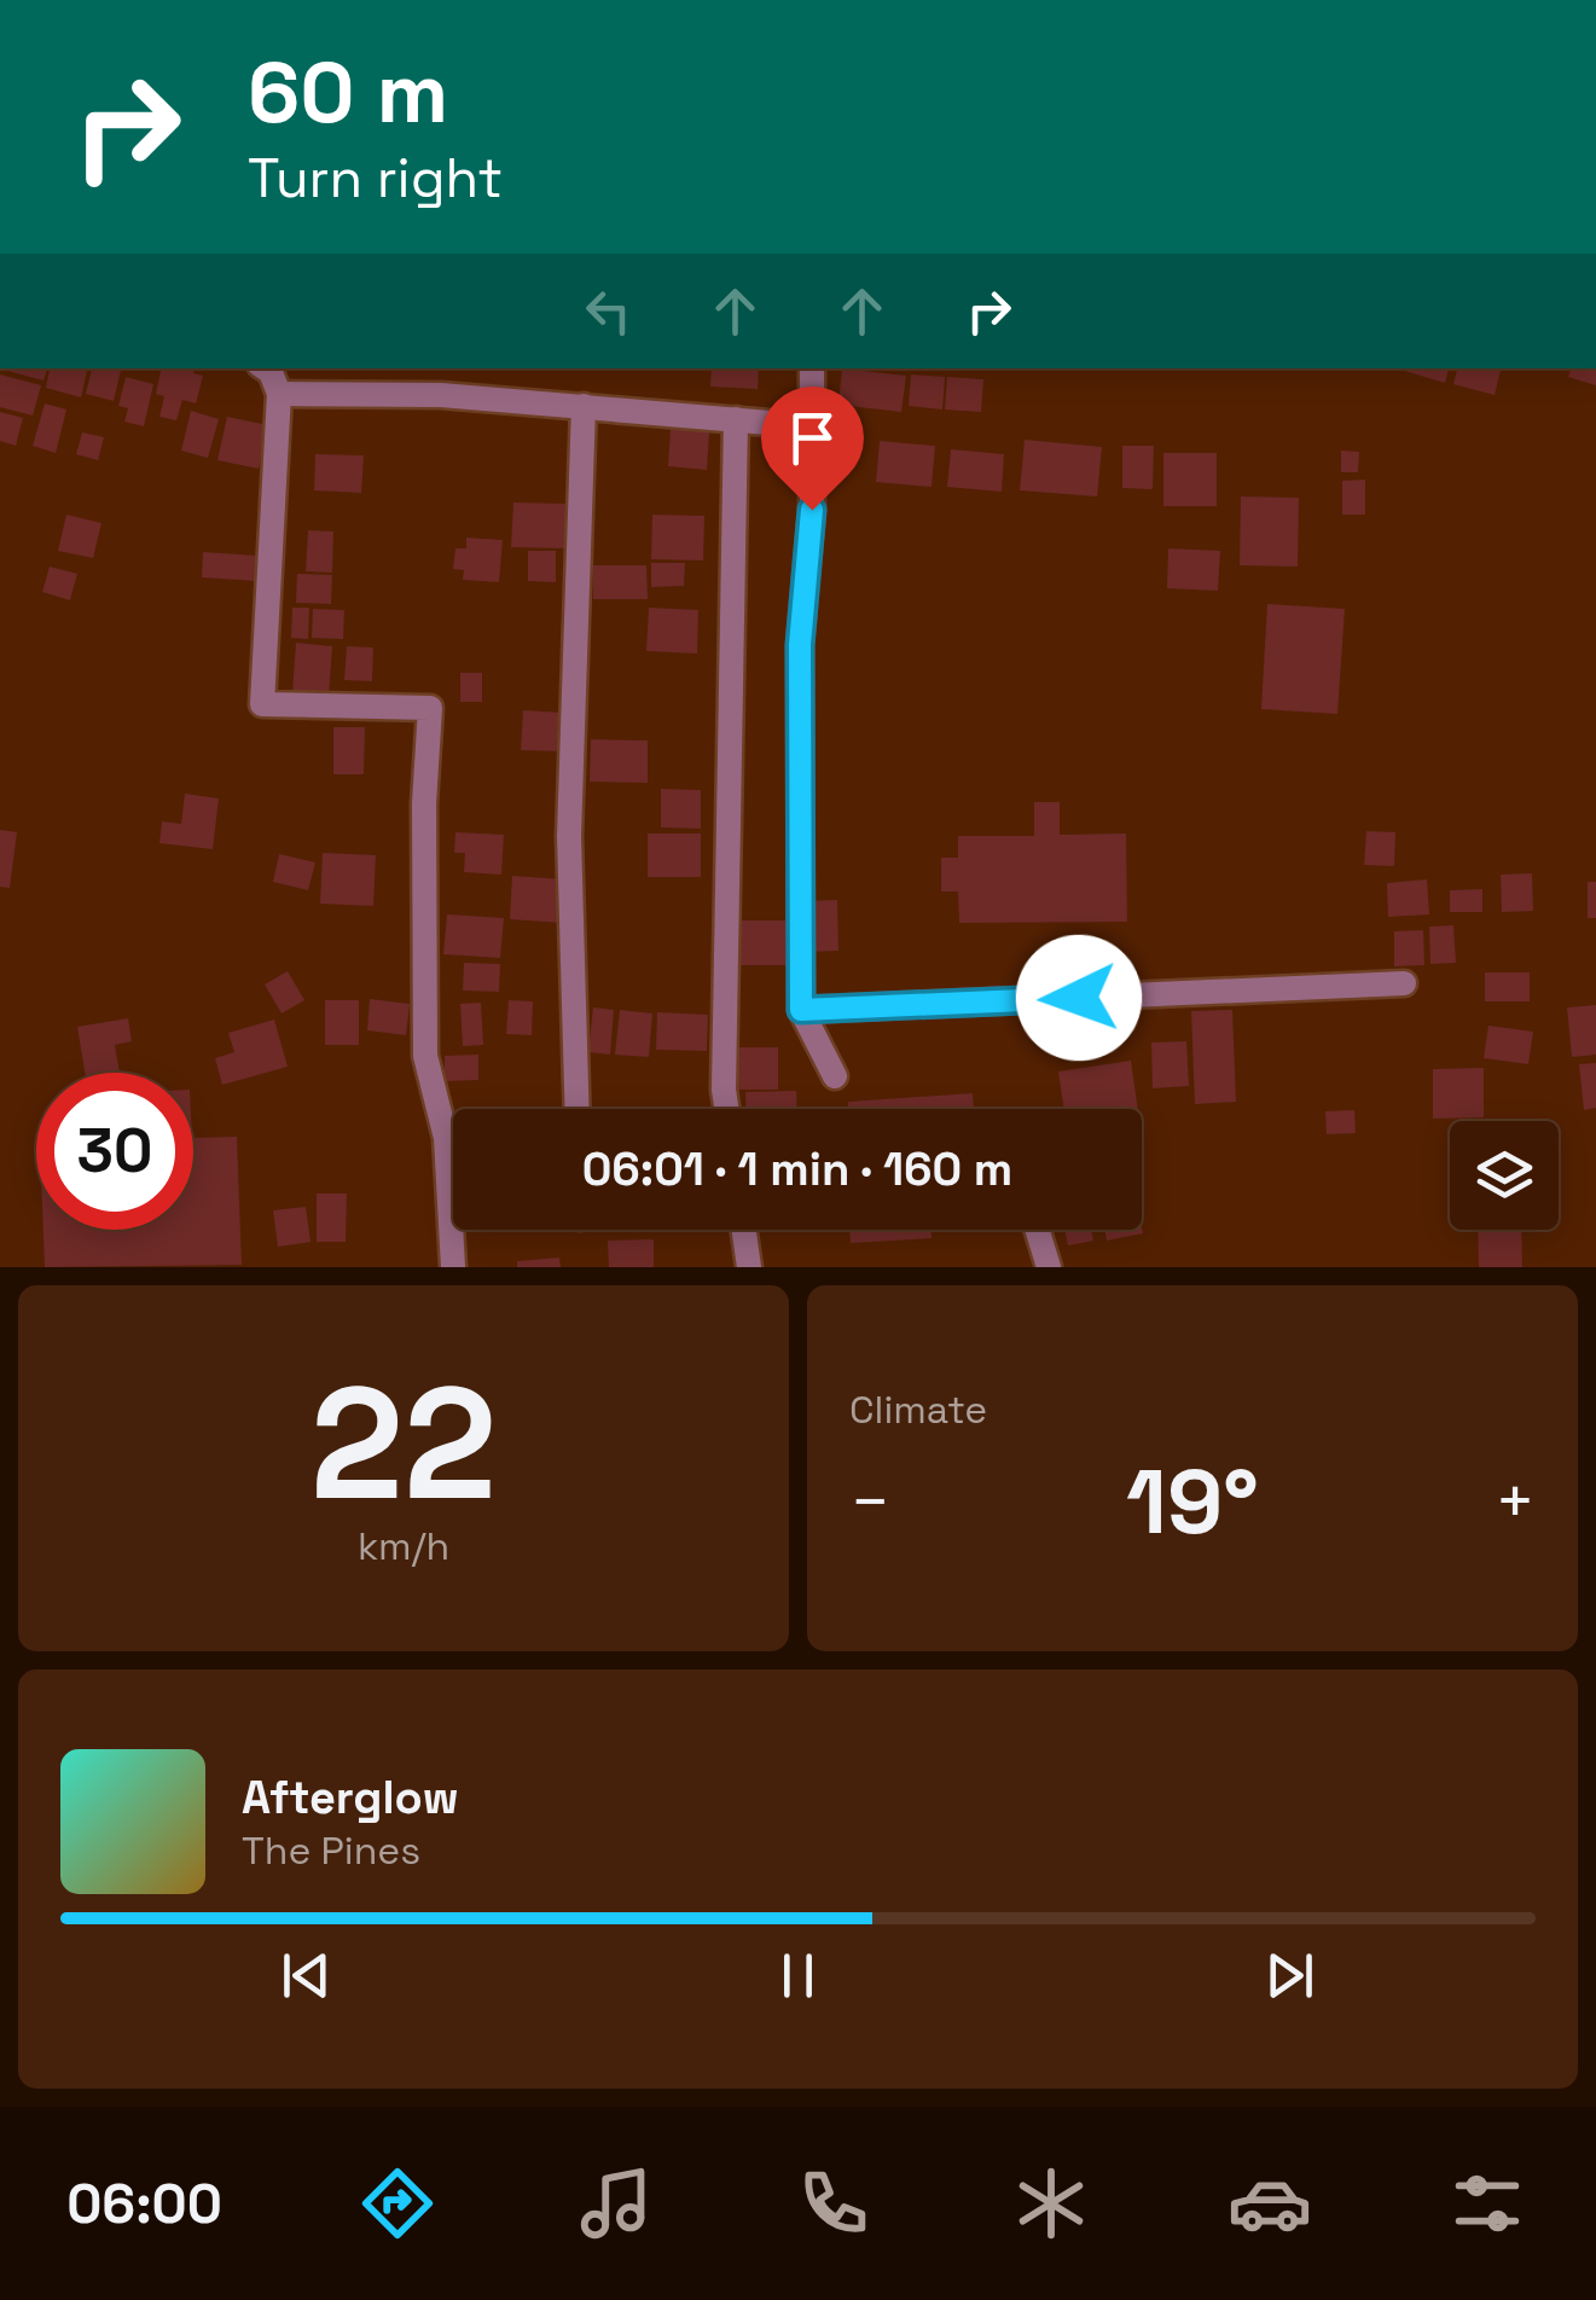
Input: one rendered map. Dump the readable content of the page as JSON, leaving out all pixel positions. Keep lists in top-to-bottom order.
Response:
{
  "page": {
    "turn": ["60 m", "Turn right"],
    "limit": "30",
    "trip": "06:01 · 1 min · 160 m",
    "tile": [
      ["22", "km/h"],
      "Climate"
    ],
    "heat": ["−", "19°", "+"],
    "song": ["Afterglow", "The Pines"],
    "tabs": "06:00"
  }
}
